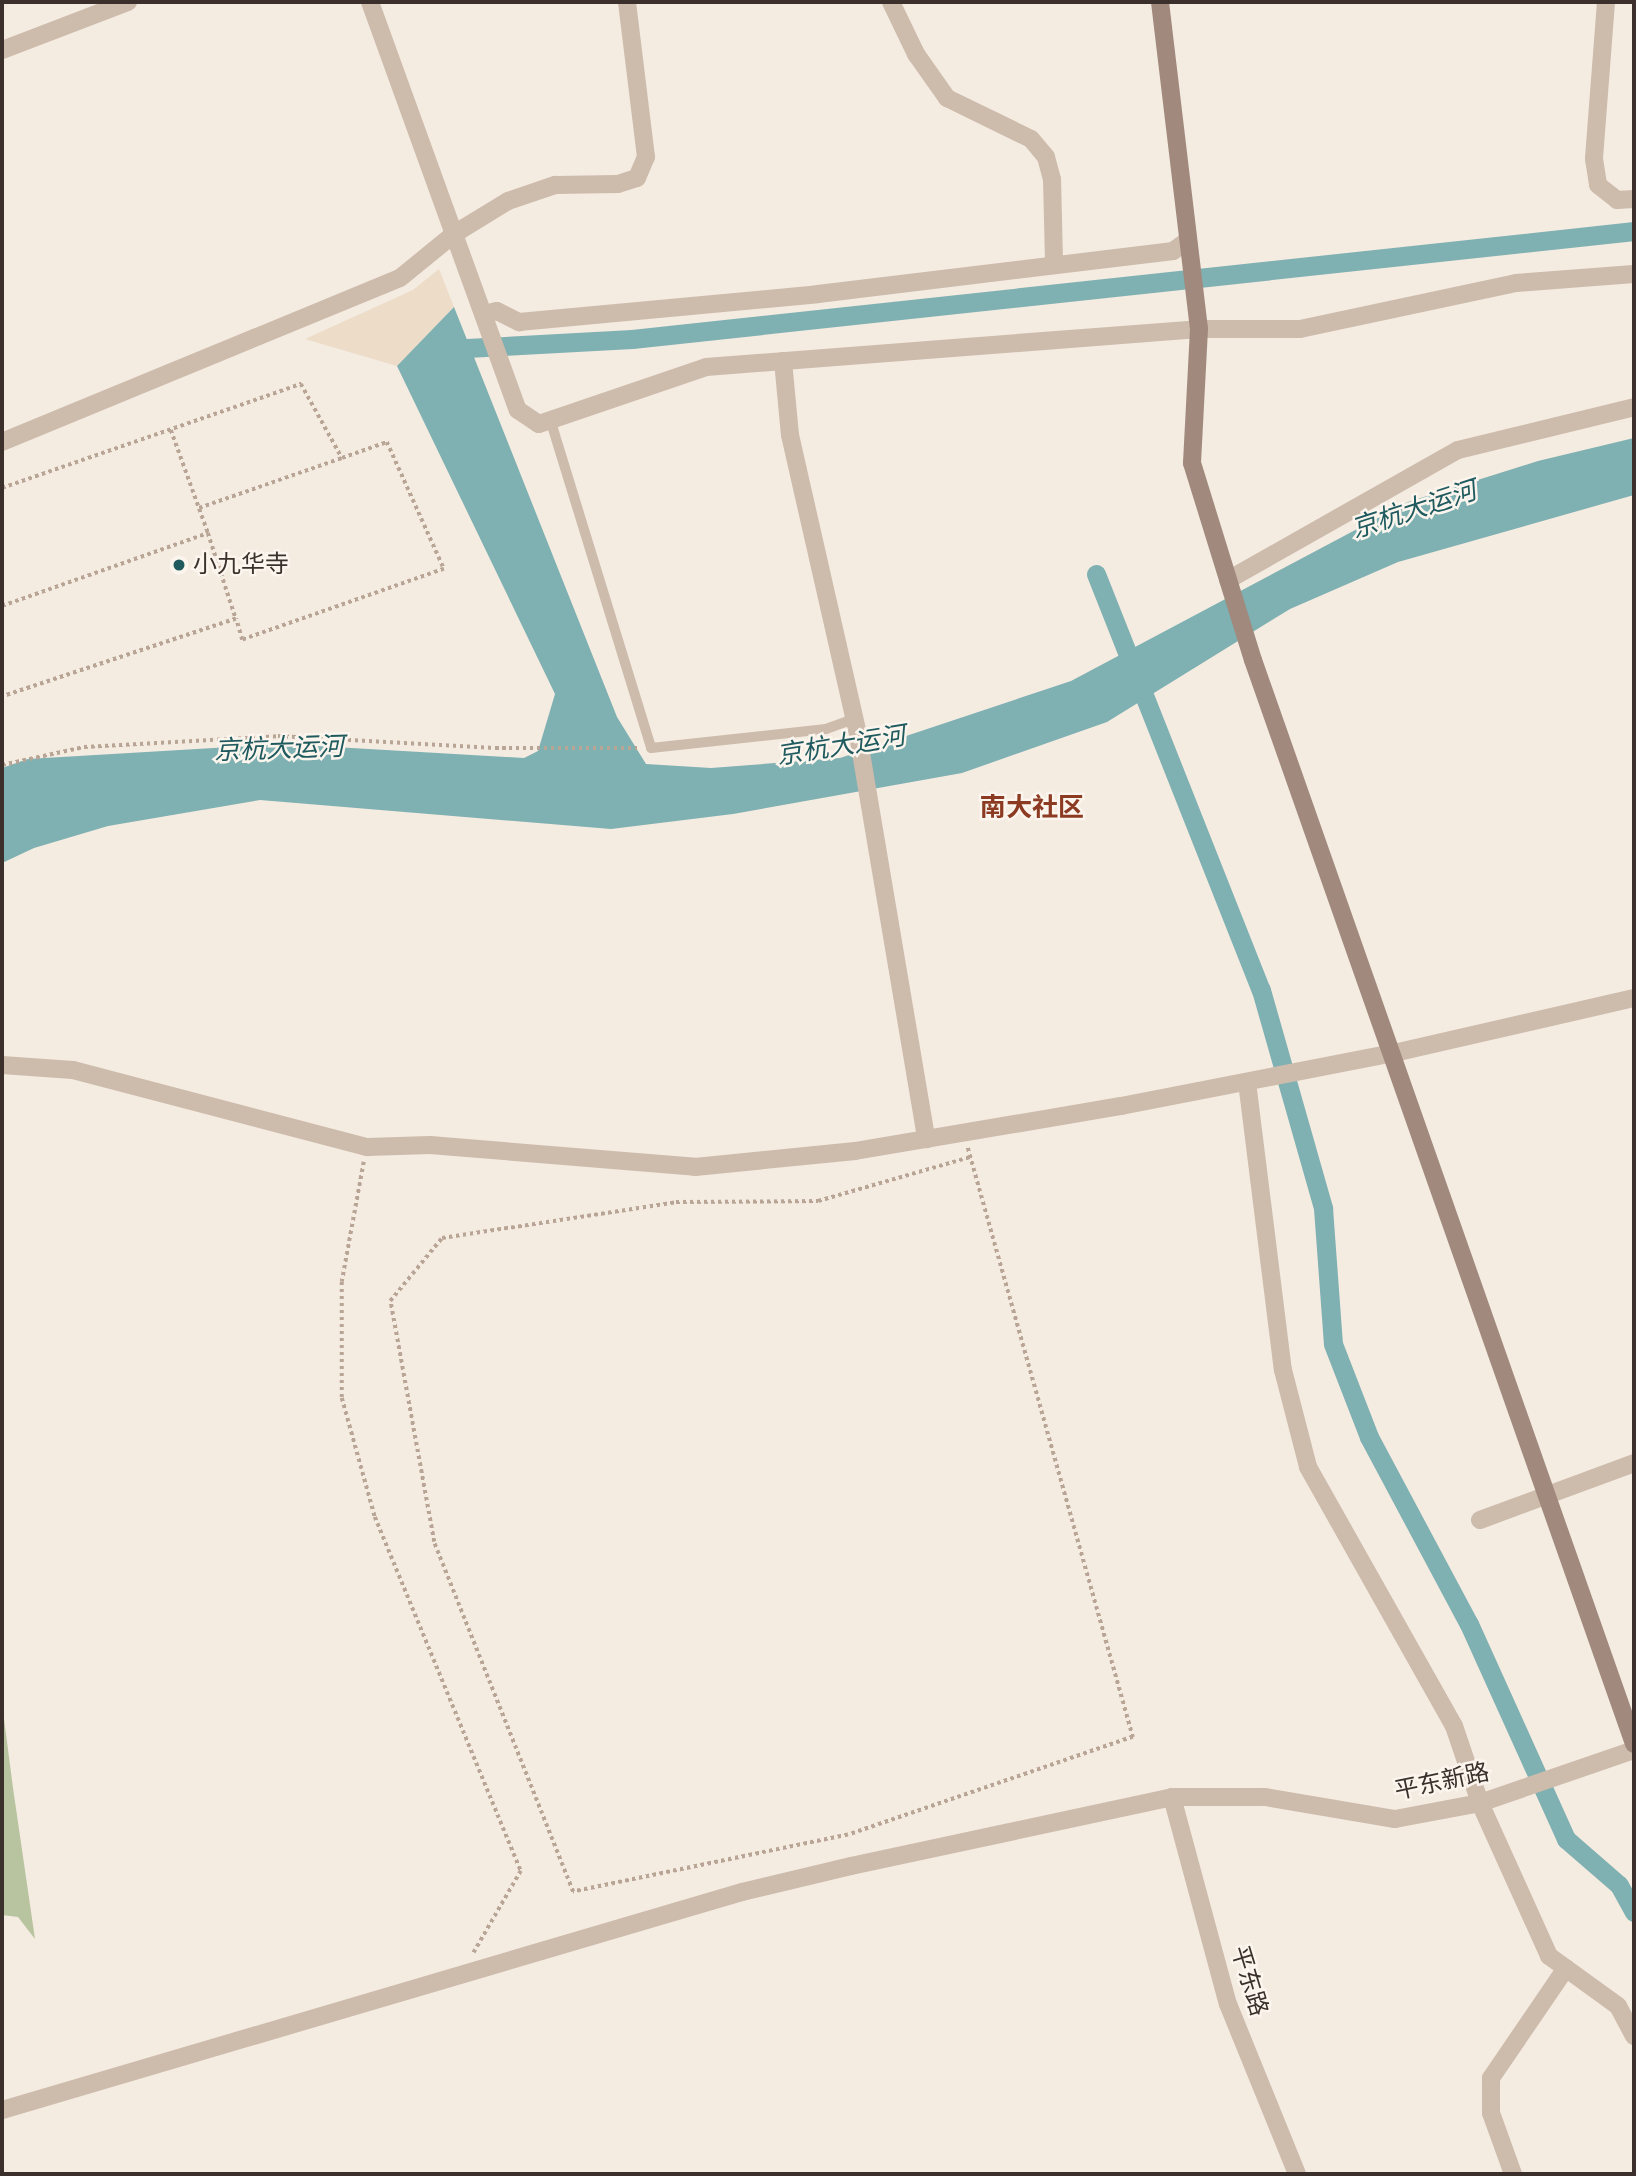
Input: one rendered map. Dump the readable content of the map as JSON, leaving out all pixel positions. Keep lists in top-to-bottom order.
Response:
{
  "streets": {
    "street": ["平东新路", "平东路"]
  },
  "crossings": [
    ["平东新路", "平东路"]
  ],
  "districts": ["南大社区"],
  "water": ["京杭大运河"],
  "places": ["小九华寺"]
}
